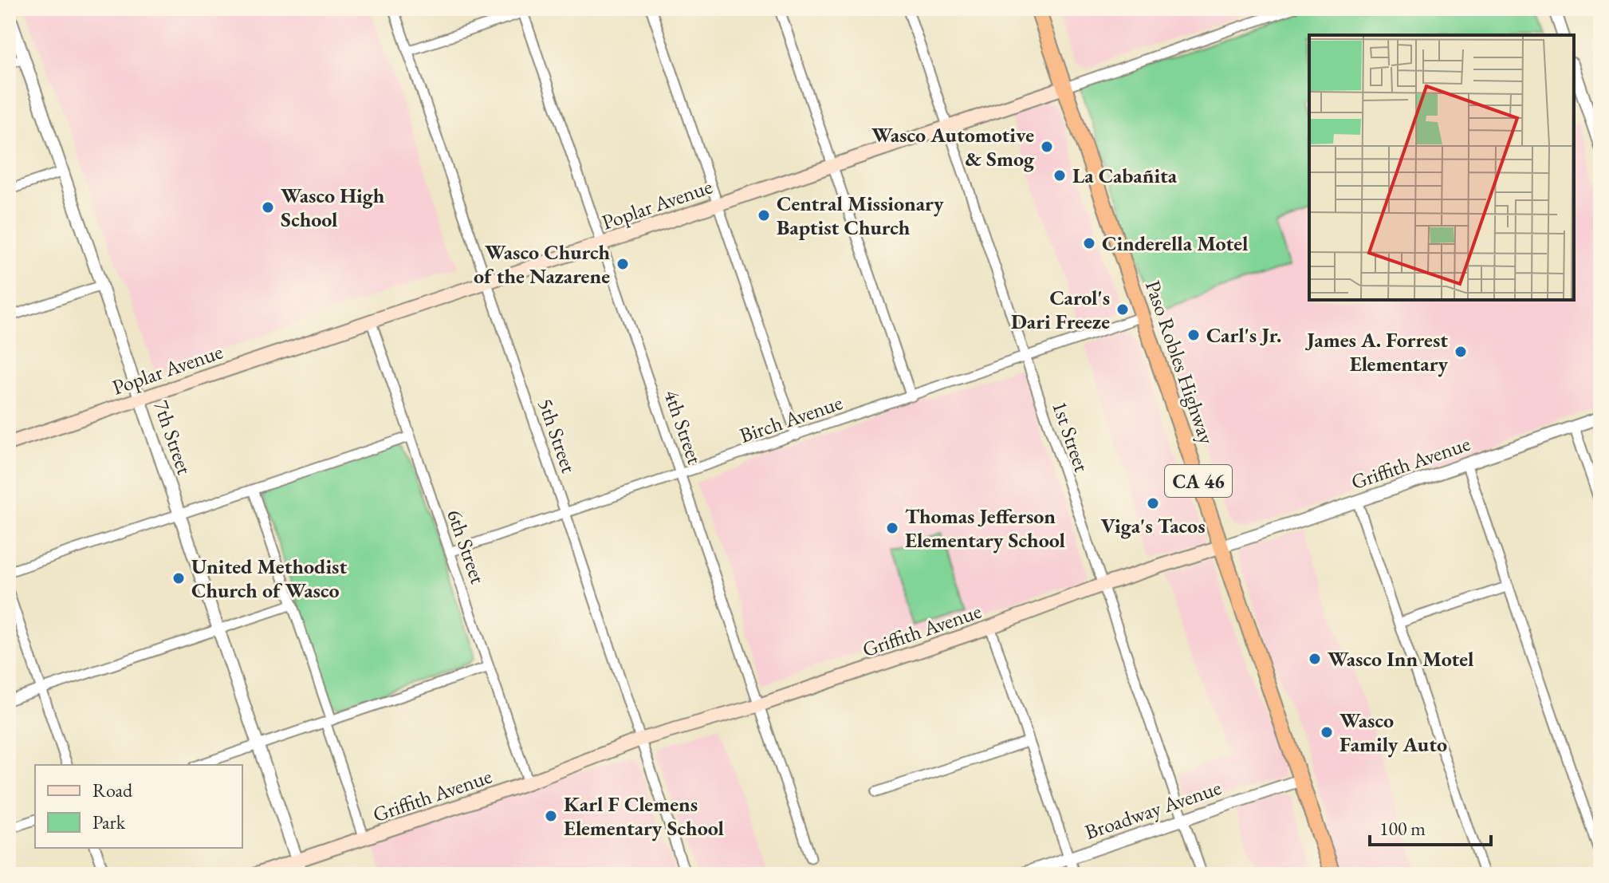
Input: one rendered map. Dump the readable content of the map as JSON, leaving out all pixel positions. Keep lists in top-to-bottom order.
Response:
{
  "streets": {
    "highway": ["Paso Robles Highway", "CA 46"],
    "main road": ["Poplar Avenue", "Griffith Avenue"],
    "street": [
      "Birch Avenue",
      "4th Street",
      "5th Street",
      "1st Street",
      "7th Street",
      "6th Street",
      "Broadway Avenue"
    ]
  },
  "crossings": [
    ["Poplar Avenue", "Paso Robles Highway"],
    ["Poplar Avenue", "4th Street"],
    ["Poplar Avenue", "5th Street"],
    ["Poplar Avenue", "1st Street"],
    ["Poplar Avenue", "7th Street"],
    ["Poplar Avenue", "6th Street"],
    ["Paso Robles Highway", "Birch Avenue"],
    ["Paso Robles Highway", "Griffith Avenue"],
    ["Paso Robles Highway", "Broadway Avenue"],
    ["Birch Avenue", "4th Street"],
    ["Birch Avenue", "5th Street"],
    ["Birch Avenue", "1st Street"],
    ["Birch Avenue", "6th Street"],
    ["4th Street", "Griffith Avenue"],
    ["5th Street", "Griffith Avenue"],
    ["1st Street", "Griffith Avenue"],
    ["1st Street", "Broadway Avenue"],
    ["7th Street", "Griffith Avenue"],
    ["Griffith Avenue", "6th Street"]
  ],
  "places": [
    "Wasco Automotive & Smog",
    "La Cabañita",
    "Wasco High School",
    "Central Missionary Baptist Church",
    "Cinderella Motel",
    "Wasco Church of the Nazarene",
    "Carol's Dari Freeze",
    "Carl's Jr.",
    "James A. Forrest Elementary",
    "Viga's Tacos",
    "Thomas Jefferson Elementary School",
    "United Methodist Church of Wasco",
    "Wasco Inn Motel",
    "Wasco Family Auto",
    "Karl F Clemens Elementary School"
  ],
  "legend": ["Road", "Park"],
  "scale_bar": "100 m"
}
